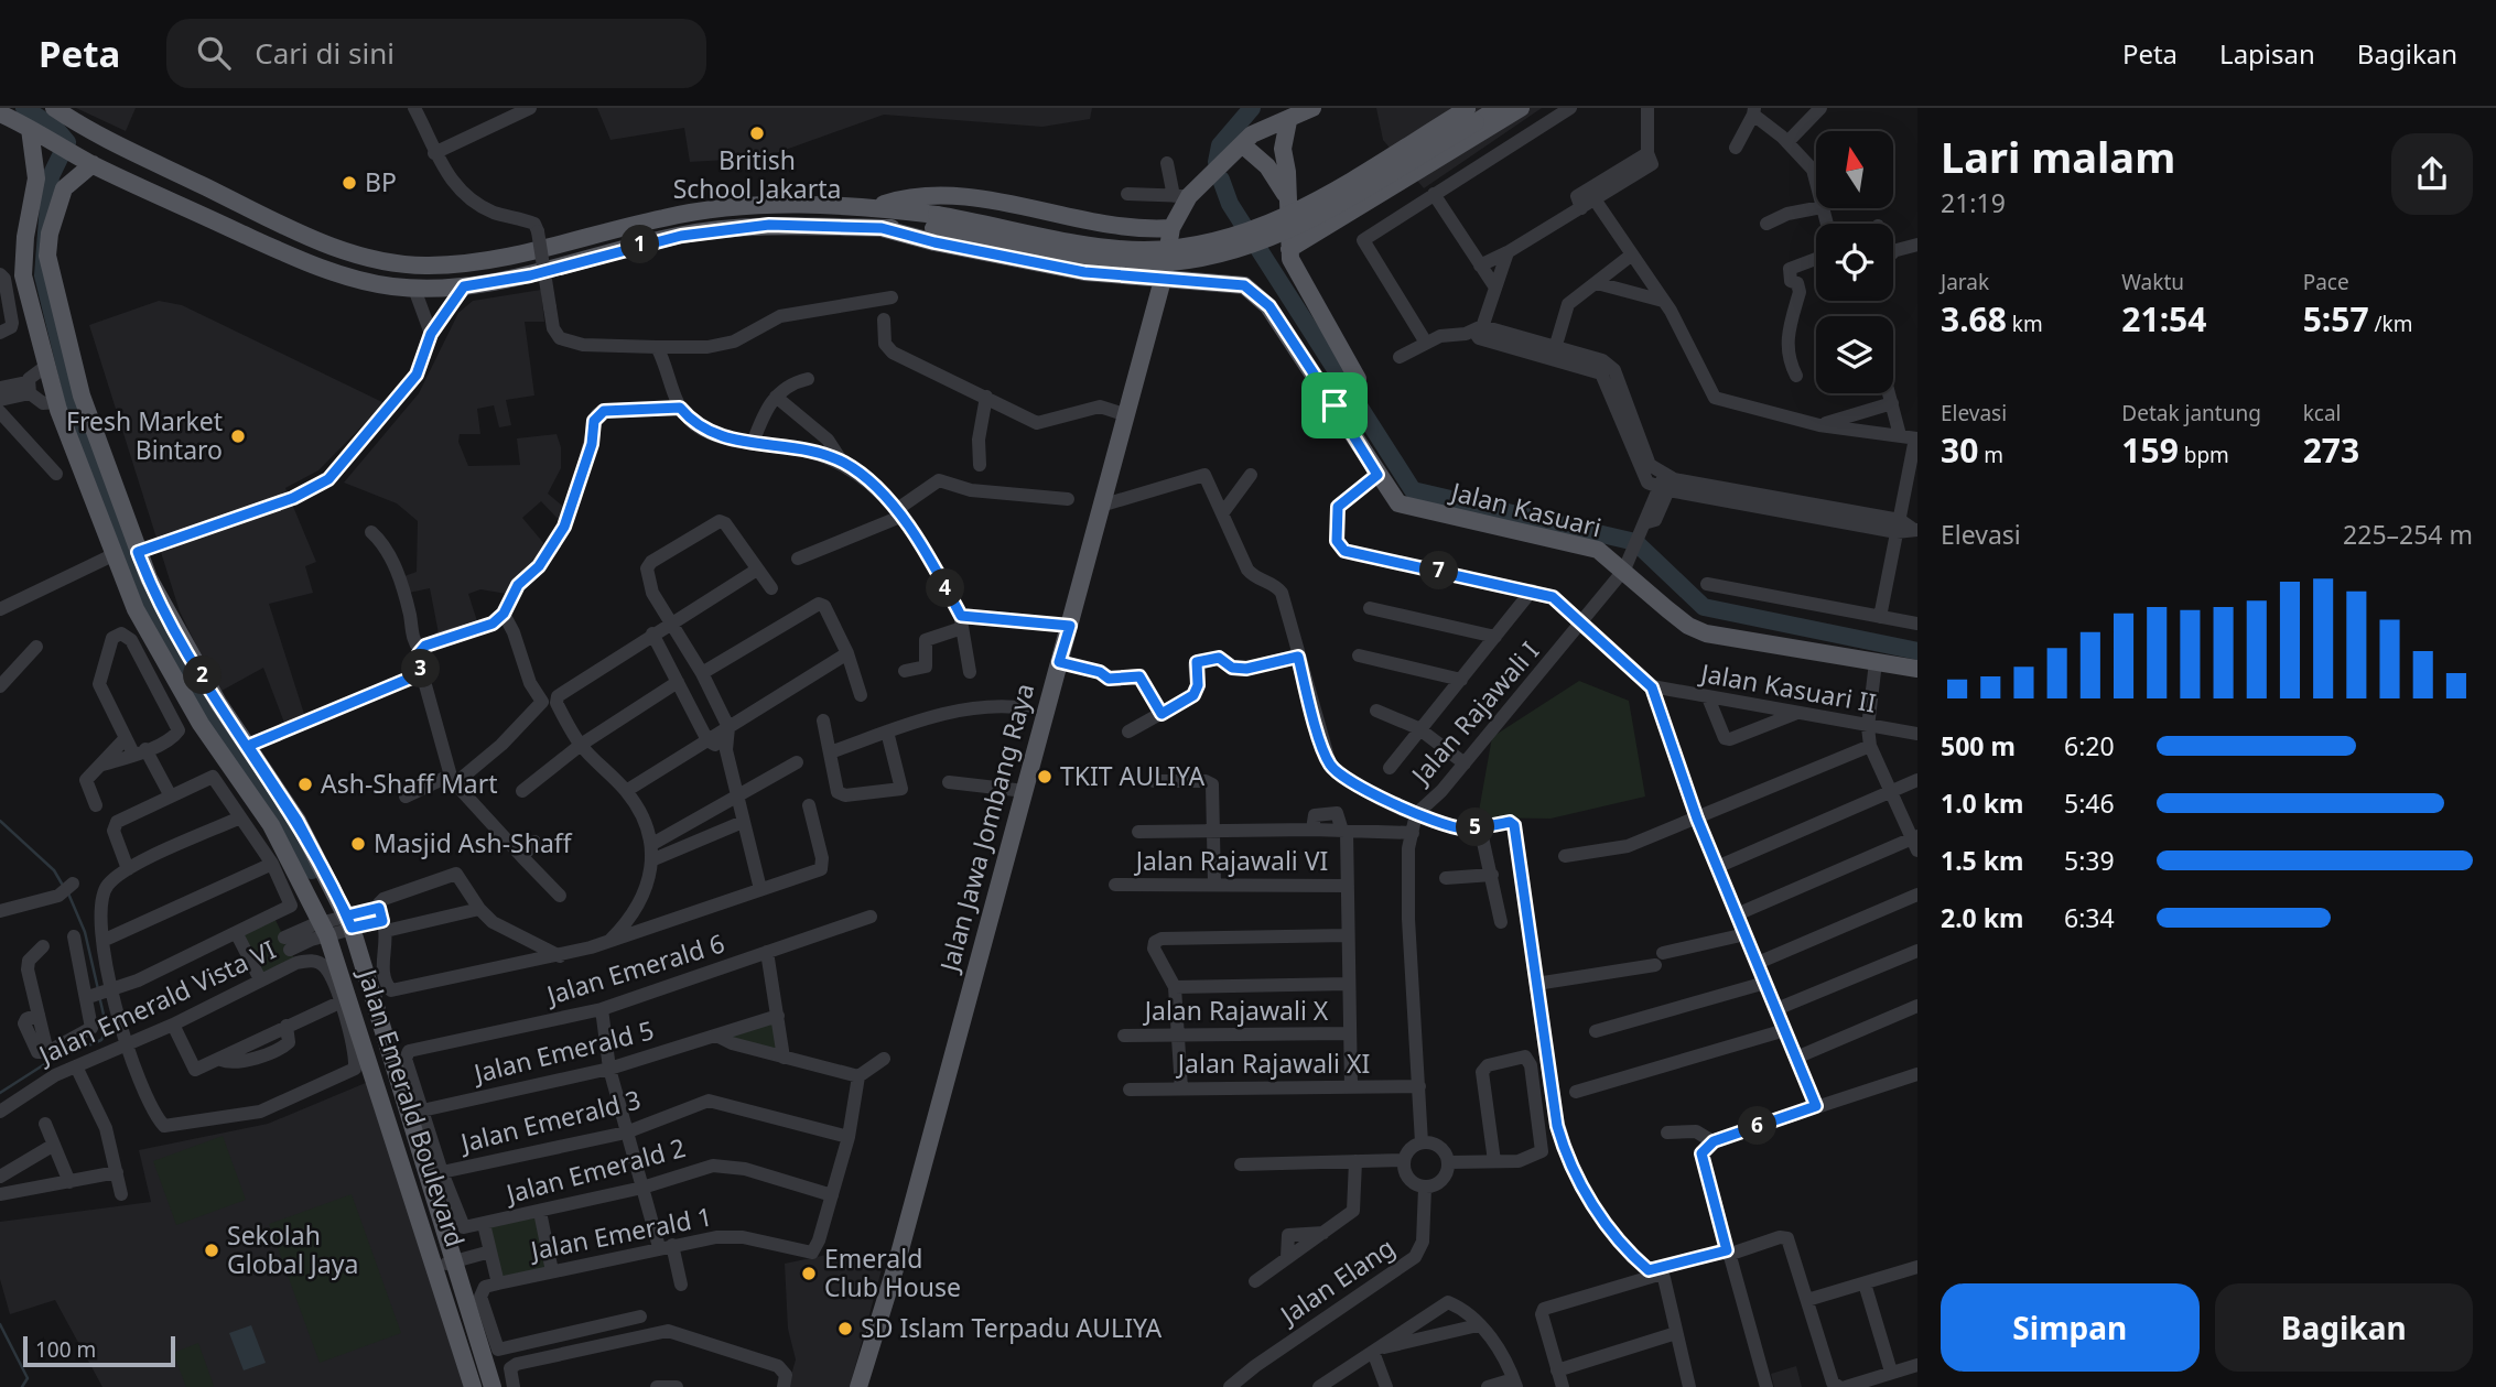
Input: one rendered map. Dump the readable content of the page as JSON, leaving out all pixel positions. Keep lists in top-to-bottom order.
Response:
{
  "streets": {
    "main road": ["Jalan Kasuari", "Jalan Jawa Jombang Raya", "Jalan Emerald Boulevard"],
    "street": [
      "Jalan Kasuari II",
      "Jalan Rajawali I",
      "Jalan Rajawali VI",
      "Jalan Emerald 6",
      "Jalan Emerald Vista VI",
      "Jalan Rajawali X",
      "Jalan Emerald 5",
      "Jalan Rajawali XI",
      "Jalan Emerald 3",
      "Jalan Emerald 2",
      "Jalan Emerald 1",
      "Jalan Elang"
    ]
  },
  "crossings": [
    ["Jalan Kasuari", "Jalan Rajawali I"],
    ["Jalan Kasuari", "Jalan Jawa Jombang Raya"],
    ["Jalan Rajawali I", "Jalan Rajawali XI"],
    ["Jalan Rajawali I", "Jalan Elang"],
    ["Jalan Emerald 6", "Jalan Emerald 5"],
    ["Jalan Emerald Vista VI", "Jalan Emerald Boulevard"],
    ["Jalan Emerald 3", "Jalan Emerald 2"],
    ["Jalan Emerald 2", "Jalan Emerald 1"]
  ],
  "places": [
    "British School Jakarta",
    "BP",
    "Fresh Market Bintaro",
    "TKIT AULIYA",
    "Ash-Shaff Mart",
    "Masjid Ash-Shaff",
    "Sekolah Global Jaya",
    "Emerald Club House",
    "SD Islam Terpadu AULIYA"
  ],
  "scale_bar": "100 m",
  "north": "top",
  "page": {
    "header": "Peta",
    "search": "Cari di sini",
    "nav": ["Peta", "Lapisan", "Bagikan"],
    "heading": ["Lari malam", "21:19"],
    "pins": [
      "1",
      "7",
      "4",
      "3",
      "2",
      "5",
      "6"
    ],
    "stats": [
      ["Jarak", "3.68 km"],
      ["Waktu", "21:54"],
      ["Pace", "5:57 /km"],
      ["Elevasi", "30 m"],
      ["Detak jantung", "159 bpm"],
      ["kcal", "273"]
    ],
    "chart": ["Elevasi", "225–254 m"],
    "list": [
      {
        "name": "500 m",
        "note": "6:20"
      },
      {
        "name": "1.0 km",
        "note": "5:46"
      },
      {
        "name": "1.5 km",
        "note": "5:39"
      },
      {
        "name": "2.0 km",
        "note": "6:34"
      }
    ],
    "buttons": ["Simpan", "Bagikan"],
    "scale": "100 m"
  }
}
